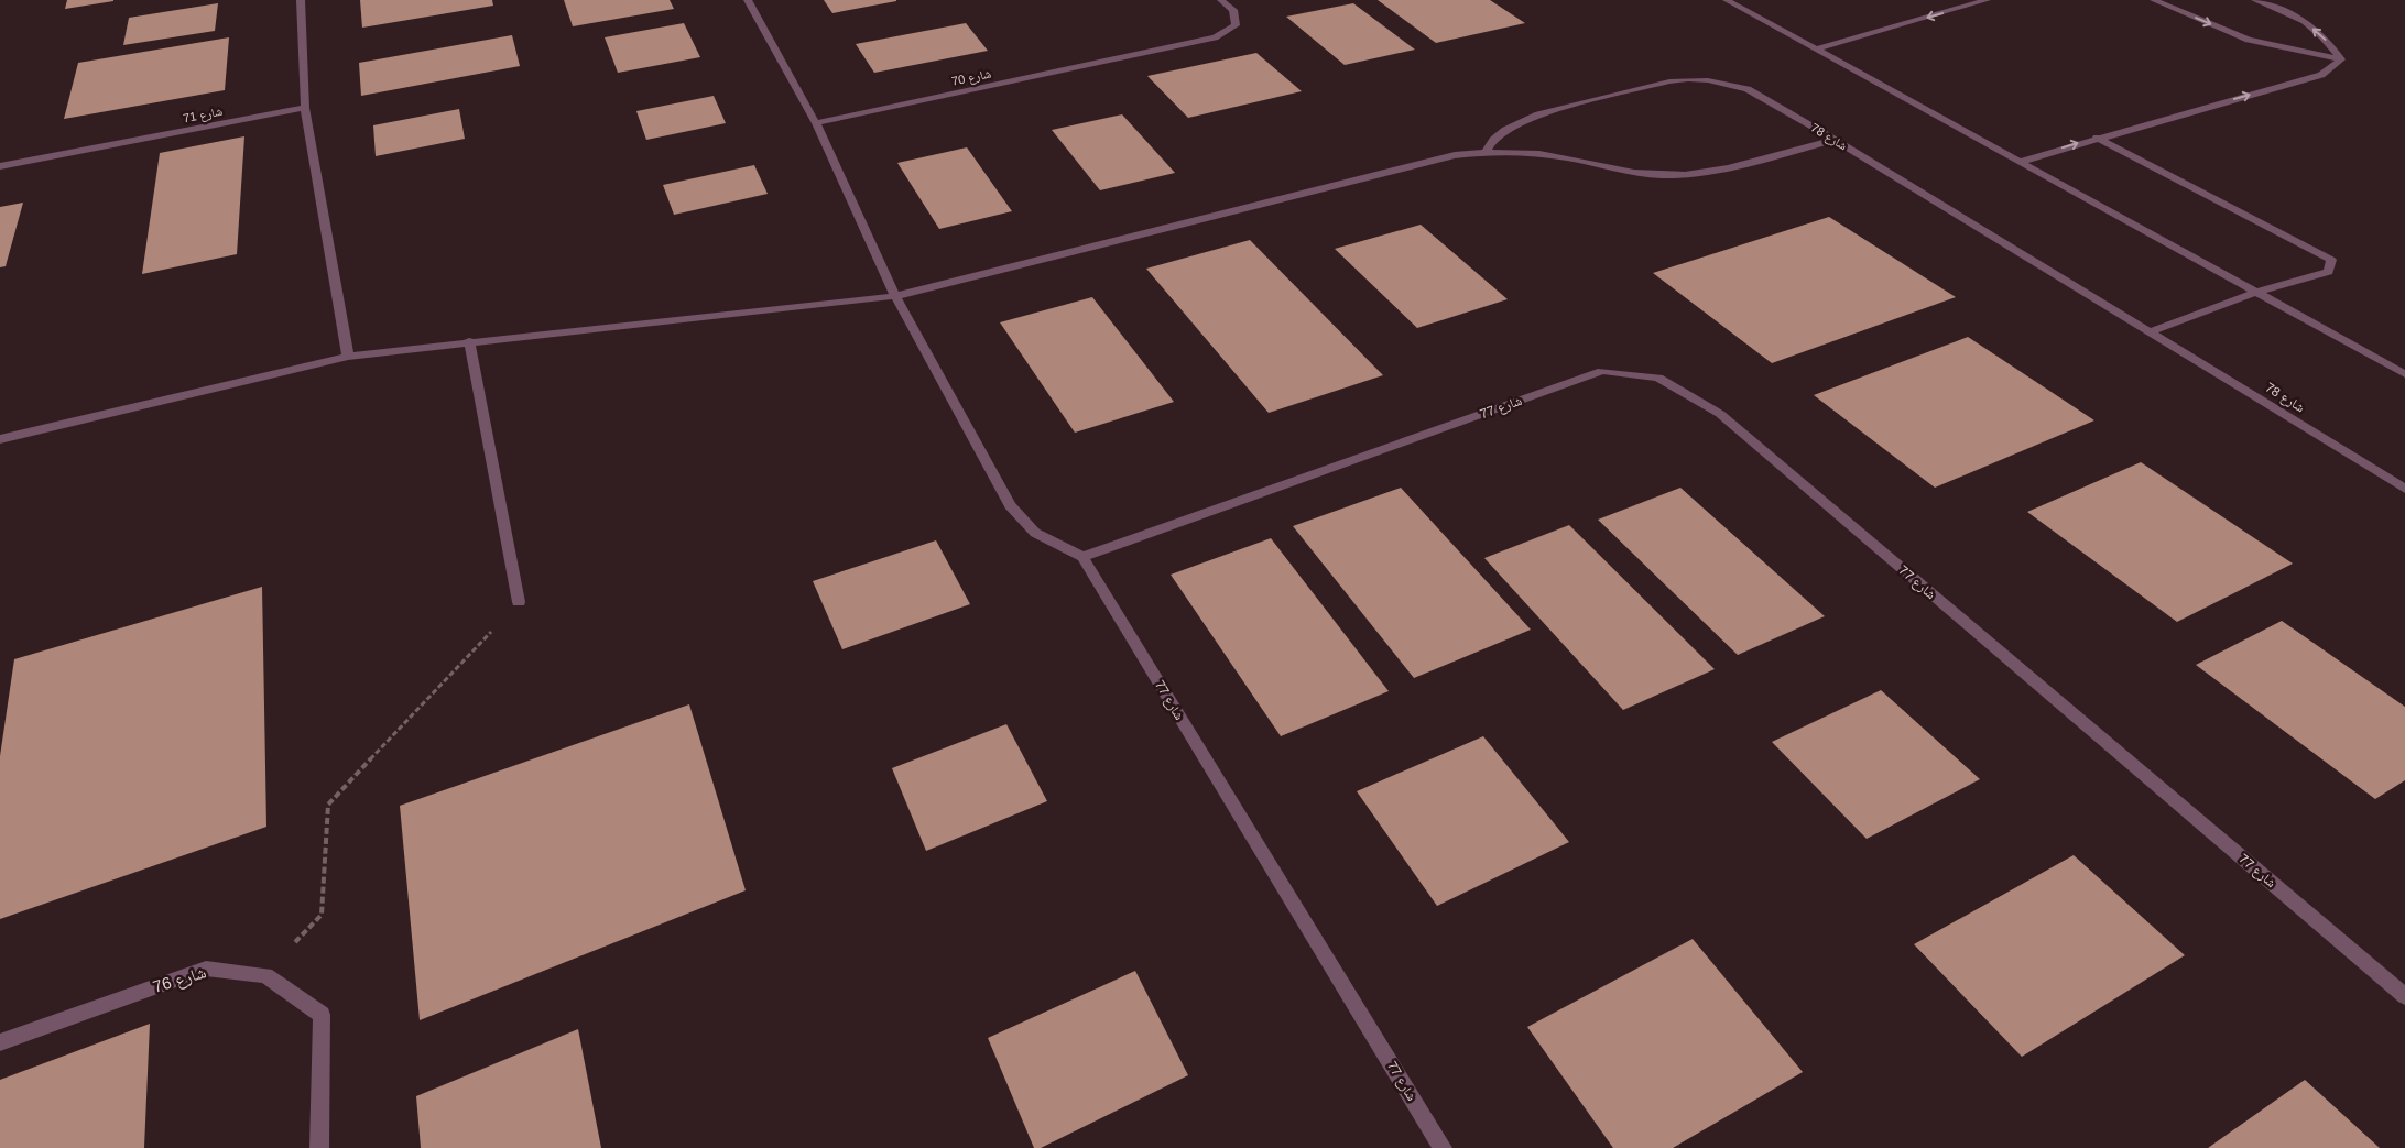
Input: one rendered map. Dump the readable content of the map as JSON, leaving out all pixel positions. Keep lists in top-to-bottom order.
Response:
{
  "streets": {
    "street": [
      "شارع 70",
      "شارع 71",
      "شارع 78",
      "شارع 77",
      "شارع 76"
    ]
  }
}
